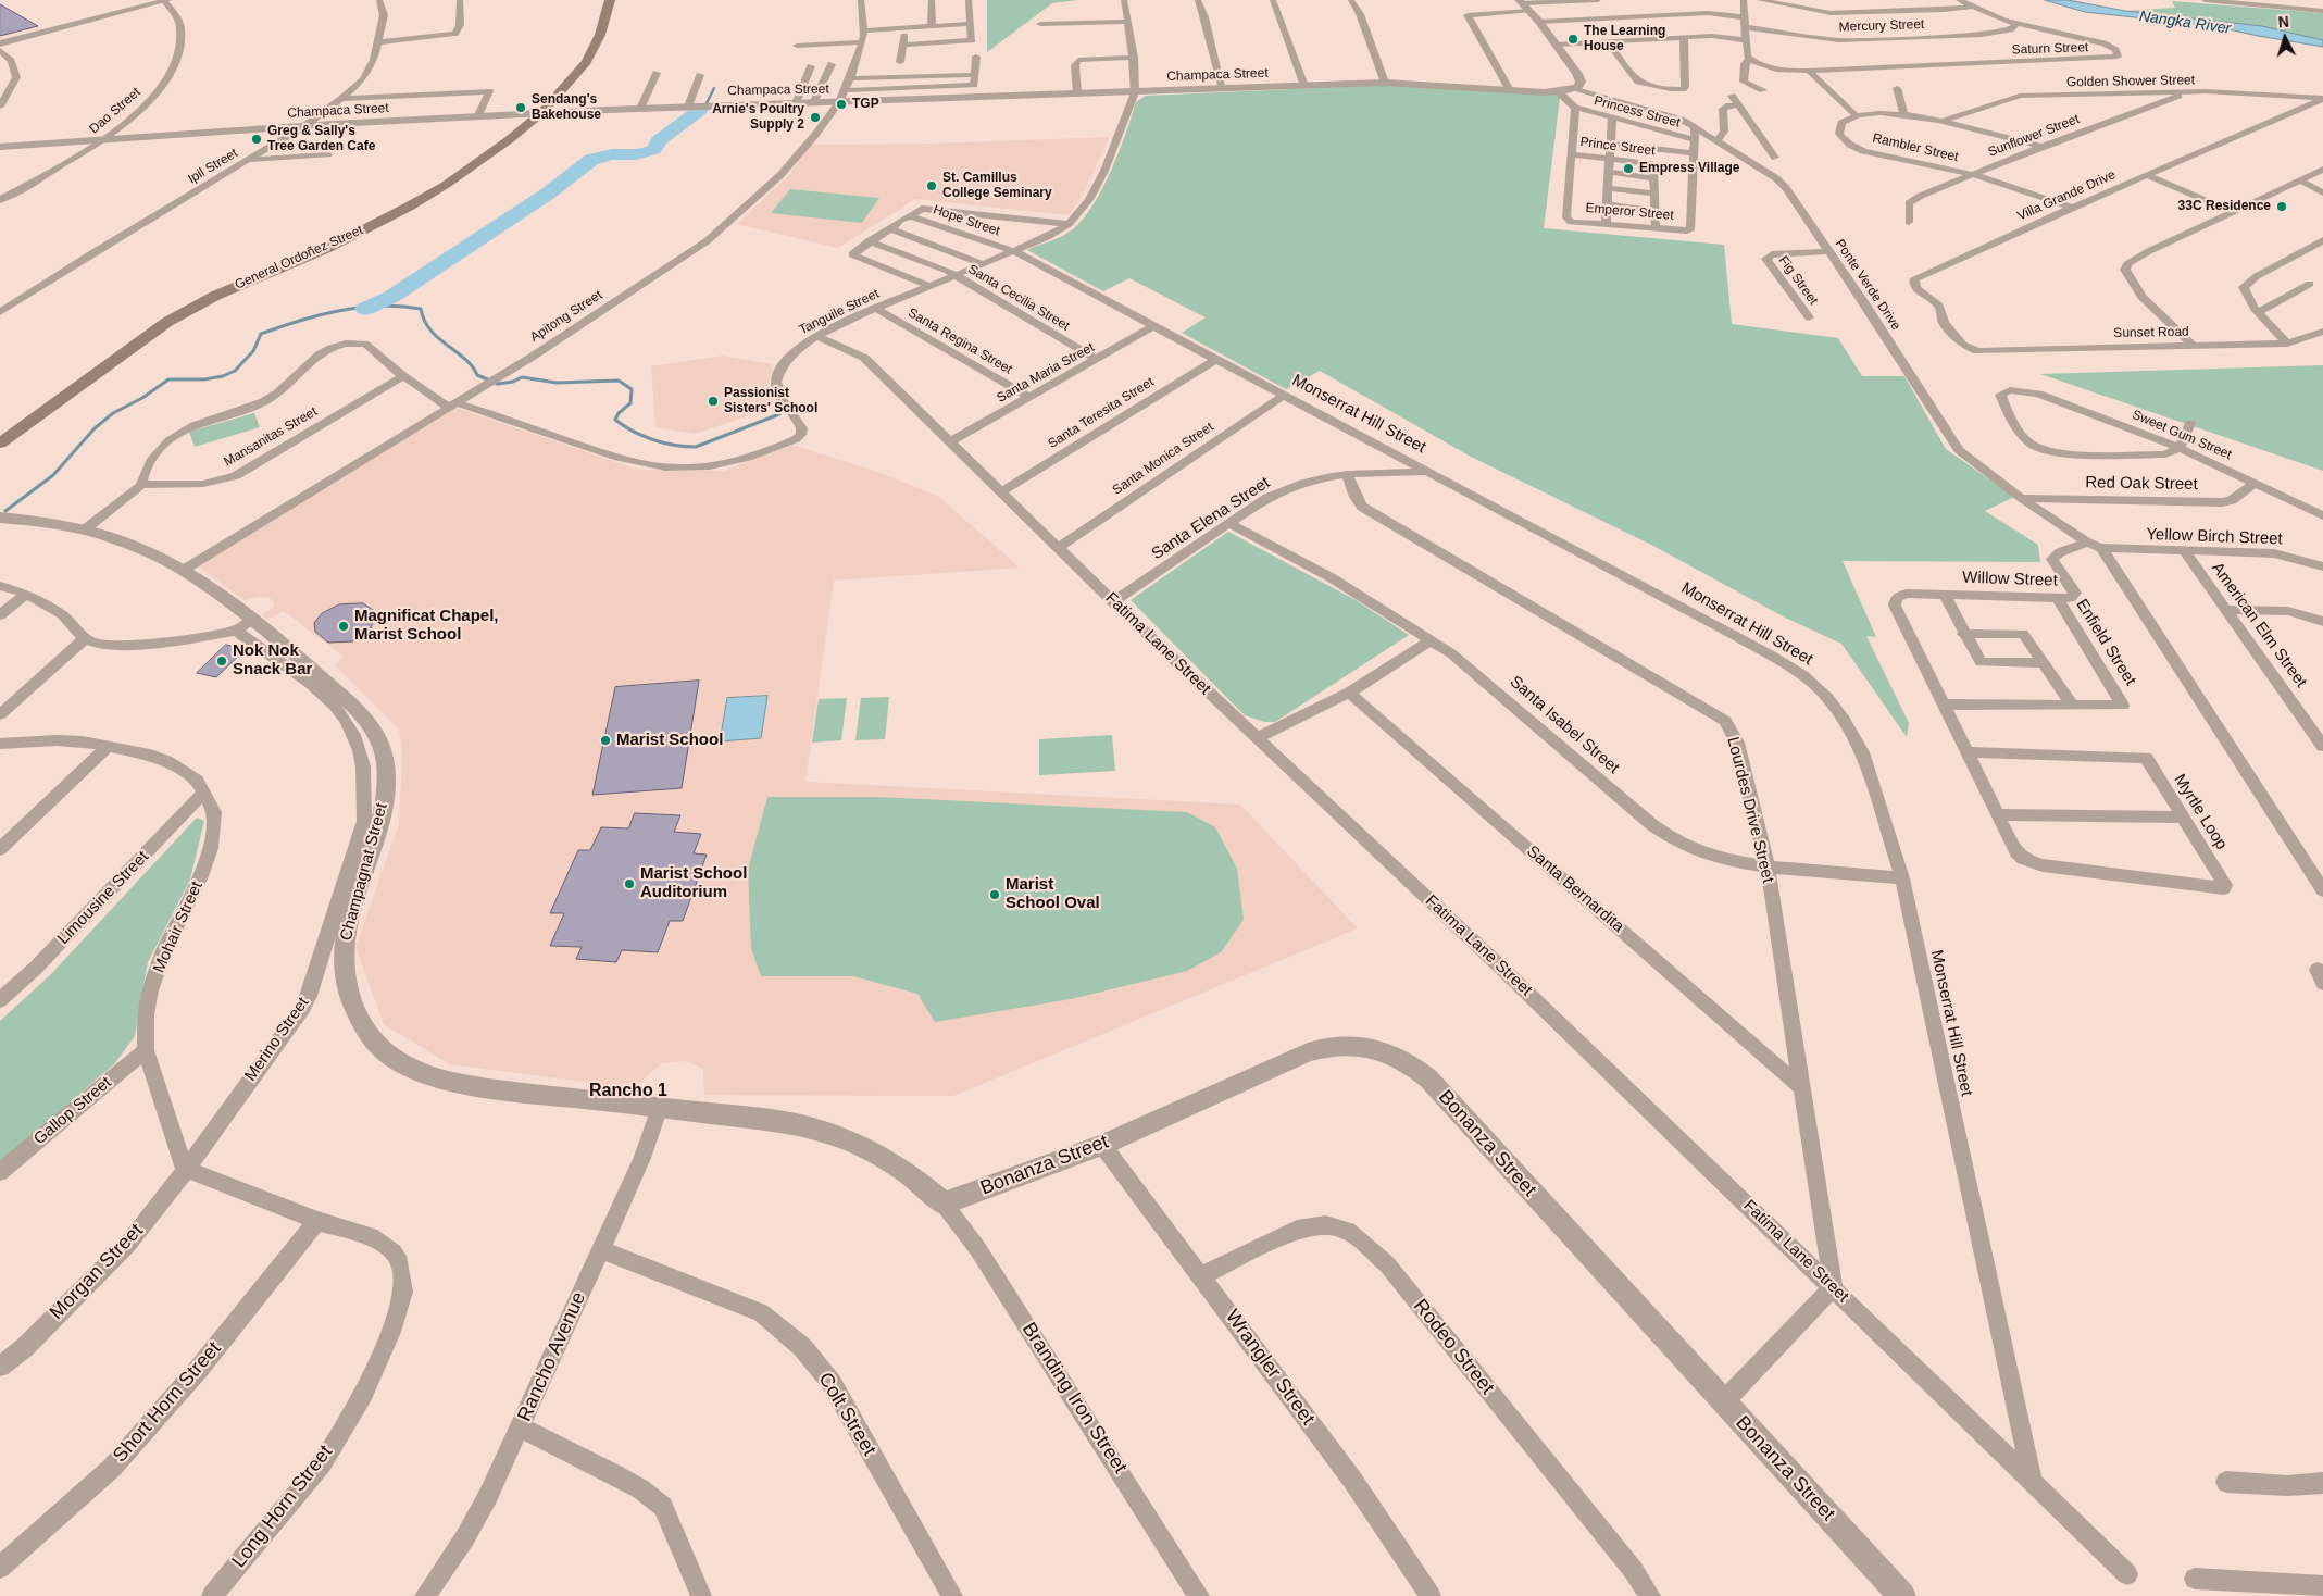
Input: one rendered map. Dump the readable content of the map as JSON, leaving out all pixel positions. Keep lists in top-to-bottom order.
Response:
{
  "streets": {
    "main road": ["General Ordoñez Street"],
    "street": [
      "Mercury Street",
      "Saturn Street",
      "Champaca Street",
      "Golden Shower Street",
      "Dao Street",
      "Princess Street",
      "Sunflower Street",
      "Prince Street",
      "Rambler Street",
      "Ipil Street",
      "Villa Grande Drive",
      "Emperor Street",
      "Hope Street",
      "Fig Street",
      "Ponte Verde Drive",
      "Santa Cecilia Street",
      "Tanguile Street",
      "Apitong Street",
      "Sunset Road",
      "Santa Regina Street",
      "Santa Maria Street",
      "Santa Teresita Street",
      "Monserrat Hill Street",
      "Sweet Gum Street",
      "Mansanitas Street",
      "Santa Monica Street",
      "Red Oak Street",
      "Santa Elena Street",
      "Yellow Birch Street",
      "Willow Street",
      "American Elm Street",
      "Enfield Street",
      "Fatima Lane Street",
      "Santa Isabel Street",
      "Lourdes Drive Street",
      "Myrtle Loop",
      "Champagnat Street",
      "Santa Bernardita",
      "Limousine Street",
      "Mohair Street",
      "Merino Street",
      "Gallop Street",
      "Bonanza Street",
      "Morgan Street",
      "Rodeo Street",
      "Rancho Avenue",
      "Wrangler Street",
      "Branding Iron Street",
      "Short Horn Street",
      "Colt Street",
      "Long Horn Street"
    ]
  },
  "crossings": [
    ["Mercury Street", "Saturn Street"],
    ["Champaca Street", "Dao Street"],
    ["Champaca Street", "Ipil Street"],
    ["Champaca Street", "General Ordoñez Street"],
    ["Champaca Street", "Ponte Verde Drive"],
    ["Champaca Street", "Tanguile Street"],
    ["Champaca Street", "Apitong Street"],
    ["Golden Shower Street", "Sunflower Street"],
    ["Golden Shower Street", "Rambler Street"],
    ["Golden Shower Street", "Villa Grande Drive"],
    ["Princess Street", "Emperor Street"],
    ["Sunflower Street", "Rambler Street"],
    ["Prince Street", "Emperor Street"],
    ["Rambler Street", "Villa Grande Drive"],
    ["Villa Grande Drive", "Sunset Road"],
    ["Emperor Street", "Ponte Verde Drive"],
    ["Hope Street", "Tanguile Street"],
    ["Hope Street", "Monserrat Hill Street"],
    ["Fig Street", "Ponte Verde Drive"],
    ["Ponte Verde Drive", "Red Oak Street"],
    ["Ponte Verde Drive", "Yellow Birch Street"],
    ["Ponte Verde Drive", "Willow Street"],
    ["Santa Cecilia Street", "Tanguile Street"],
    ["Santa Cecilia Street", "Santa Maria Street"],
    ["Tanguile Street", "Apitong Street"],
    ["Tanguile Street", "Santa Regina Street"],
    ["Tanguile Street", "Monserrat Hill Street"],
    ["Tanguile Street", "Fatima Lane Street"],
    ["Apitong Street", "Champagnat Street"],
    ["Santa Regina Street", "Santa Maria Street"],
    ["Santa Maria Street", "Monserrat Hill Street"],
    ["Santa Maria Street", "Fatima Lane Street"],
    ["Santa Teresita Street", "Monserrat Hill Street"],
    ["Santa Teresita Street", "Fatima Lane Street"],
    ["Monserrat Hill Street", "Santa Monica Street"],
    ["Monserrat Hill Street", "Santa Elena Street"],
    ["Monserrat Hill Street", "Fatima Lane Street"],
    ["Monserrat Hill Street", "Santa Isabel Street"],
    ["Sweet Gum Street", "Red Oak Street"],
    ["Santa Monica Street", "Fatima Lane Street"],
    ["Santa Elena Street", "Fatima Lane Street"],
    ["Santa Elena Street", "Santa Isabel Street"],
    ["Santa Elena Street", "Lourdes Drive Street"],
    ["Yellow Birch Street", "American Elm Street"],
    ["Willow Street", "Enfield Street"],
    ["Fatima Lane Street", "Lourdes Drive Street"],
    ["Santa Isabel Street", "Lourdes Drive Street"],
    ["Lourdes Drive Street", "Santa Bernardita"],
    ["Champagnat Street", "Bonanza Street"],
    ["Champagnat Street", "Rancho Avenue"],
    ["Champagnat Street", "Branding Iron Street"],
    ["Limousine Street", "Mohair Street"],
    ["Mohair Street", "Merino Street"],
    ["Mohair Street", "Gallop Street"],
    ["Mohair Street", "Morgan Street"],
    ["Merino Street", "Morgan Street"],
    ["Bonanza Street", "Wrangler Street"],
    ["Bonanza Street", "Branding Iron Street"],
    ["Rodeo Street", "Wrangler Street"],
    ["Rancho Avenue", "Colt Street"],
    ["Short Horn Street", "Long Horn Street"]
  ],
  "districts": ["Rancho 1"],
  "water": ["Nangka River"],
  "places": [
    "The Learning House",
    "TGP",
    "Sendang's Bakehouse",
    "Arnie's Poultry Supply 2",
    "Greg & Sally's Tree Garden Cafe",
    "Empress Village",
    "St. Camillus College Seminary",
    "33C Residence",
    "Passionist Sisters' School",
    "Magnificat Chapel, Marist School",
    "Nok Nok Snack Bar",
    "Marist School",
    "Marist School Auditorium",
    "Marist School Oval"
  ],
  "north": "top"
}
